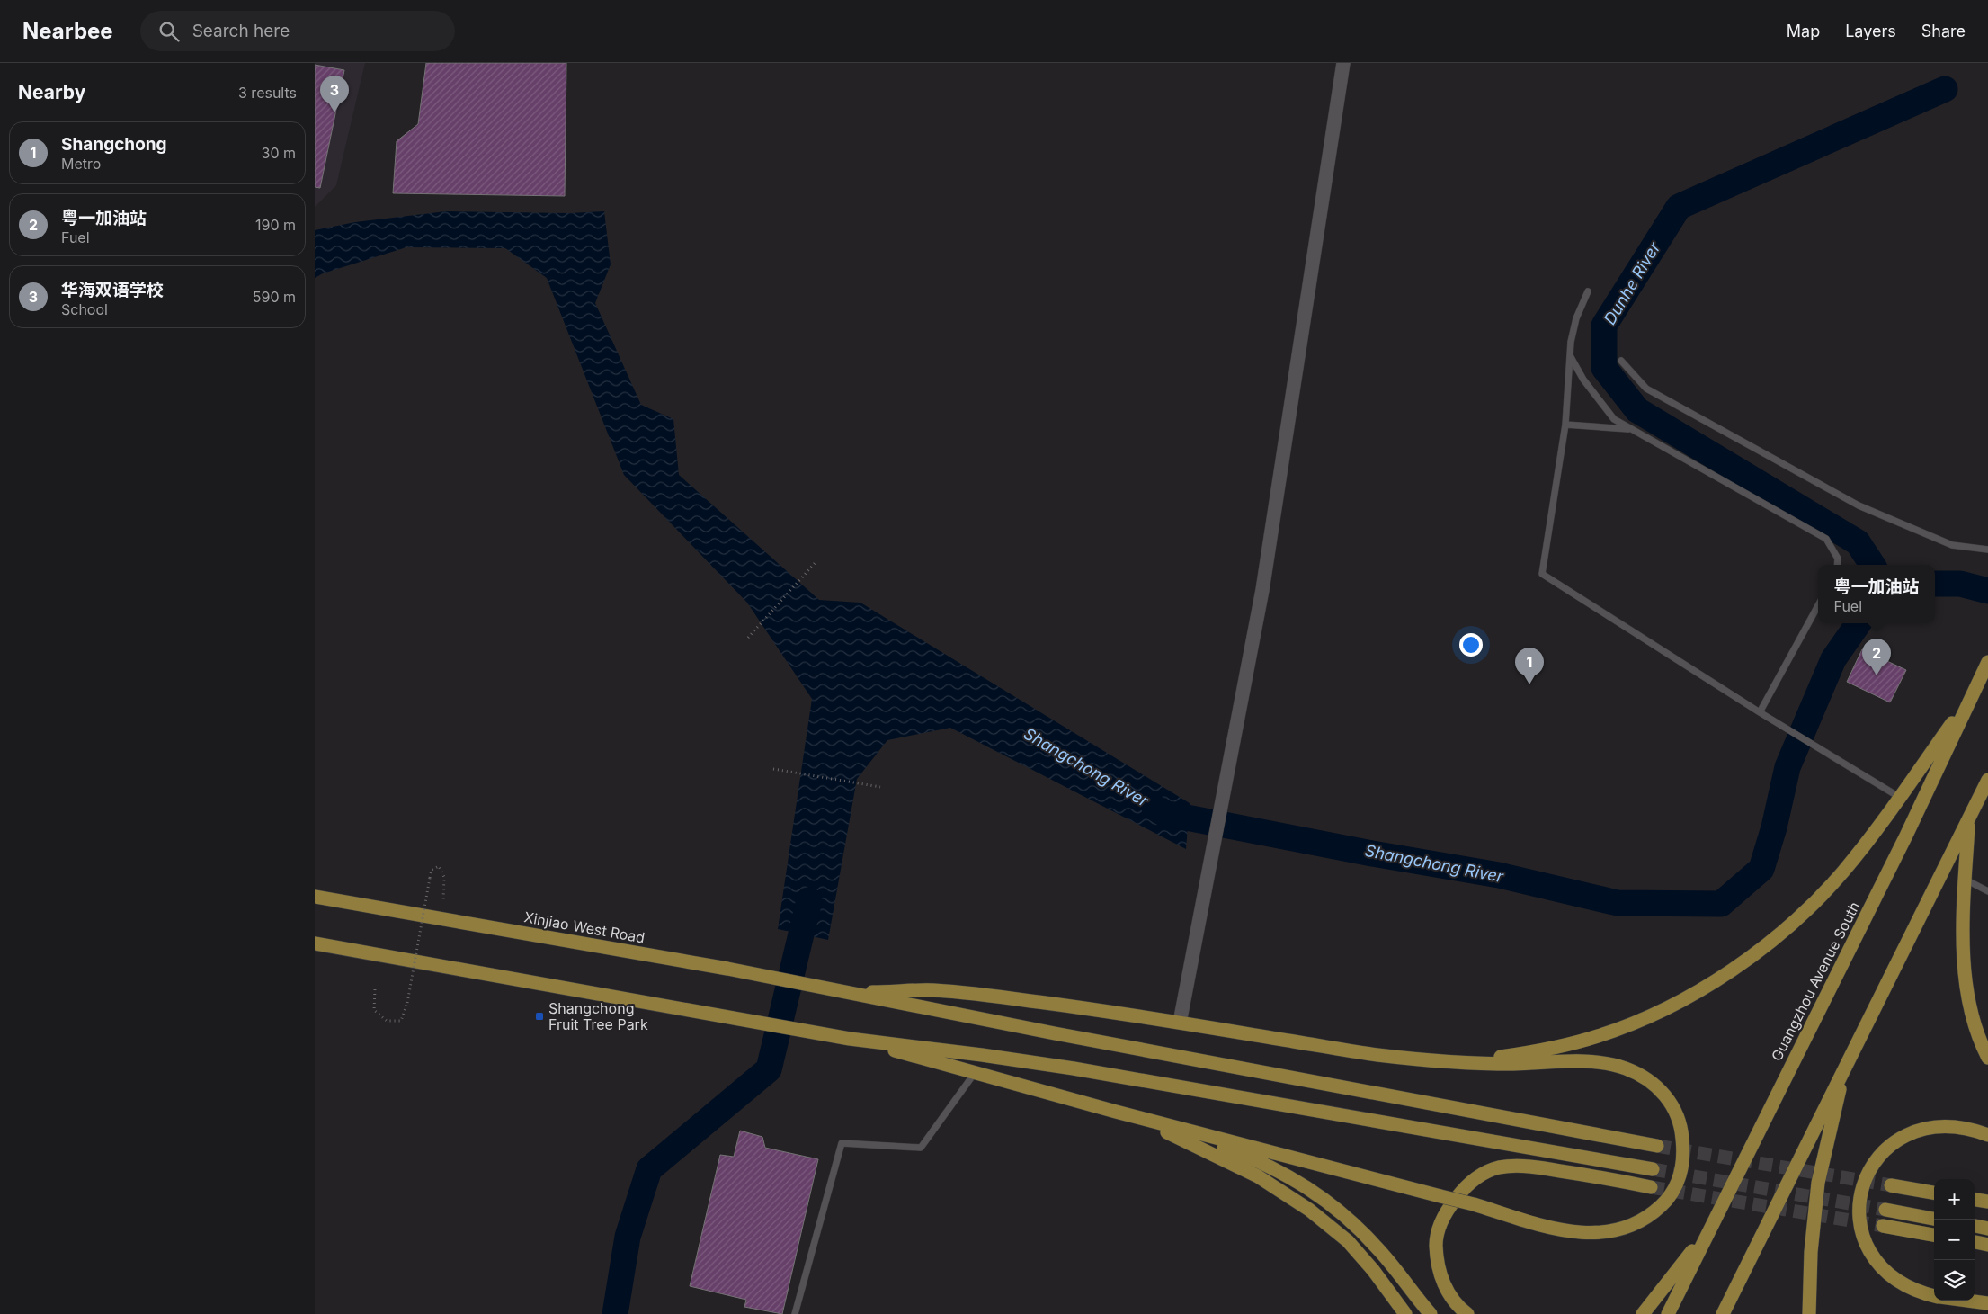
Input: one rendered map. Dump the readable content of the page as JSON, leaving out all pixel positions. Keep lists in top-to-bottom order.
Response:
{
  "streets": {
    "highway": ["Xinjiao West Road", "Guangzhou Avenue South"]
  },
  "water": ["Dunhe River", "Shangchong River"],
  "places": {
    "transit": ["Shangchong Fruit Tree Park"]
  },
  "page": {
    "header": "Nearbee",
    "search": "Search here",
    "nav": ["Map", "Layers", "Share"],
    "heading": ["Nearby", "3 results"],
    "pins": ["3", "2", "1"],
    "list": [
      {
        "mark": "1",
        "name": "Shangchong",
        "note": "Metro",
        "value": "30 m"
      },
      {
        "mark": "2",
        "name": "粤一加油站",
        "note": "Fuel",
        "value": "190 m"
      },
      {
        "mark": "3",
        "name": "华海双语学校",
        "note": "School",
        "value": "590 m"
      }
    ],
    "popup": ["粤一加油站", "Fuel"],
    "map_buttons": ["+", "−"]
  }
}
